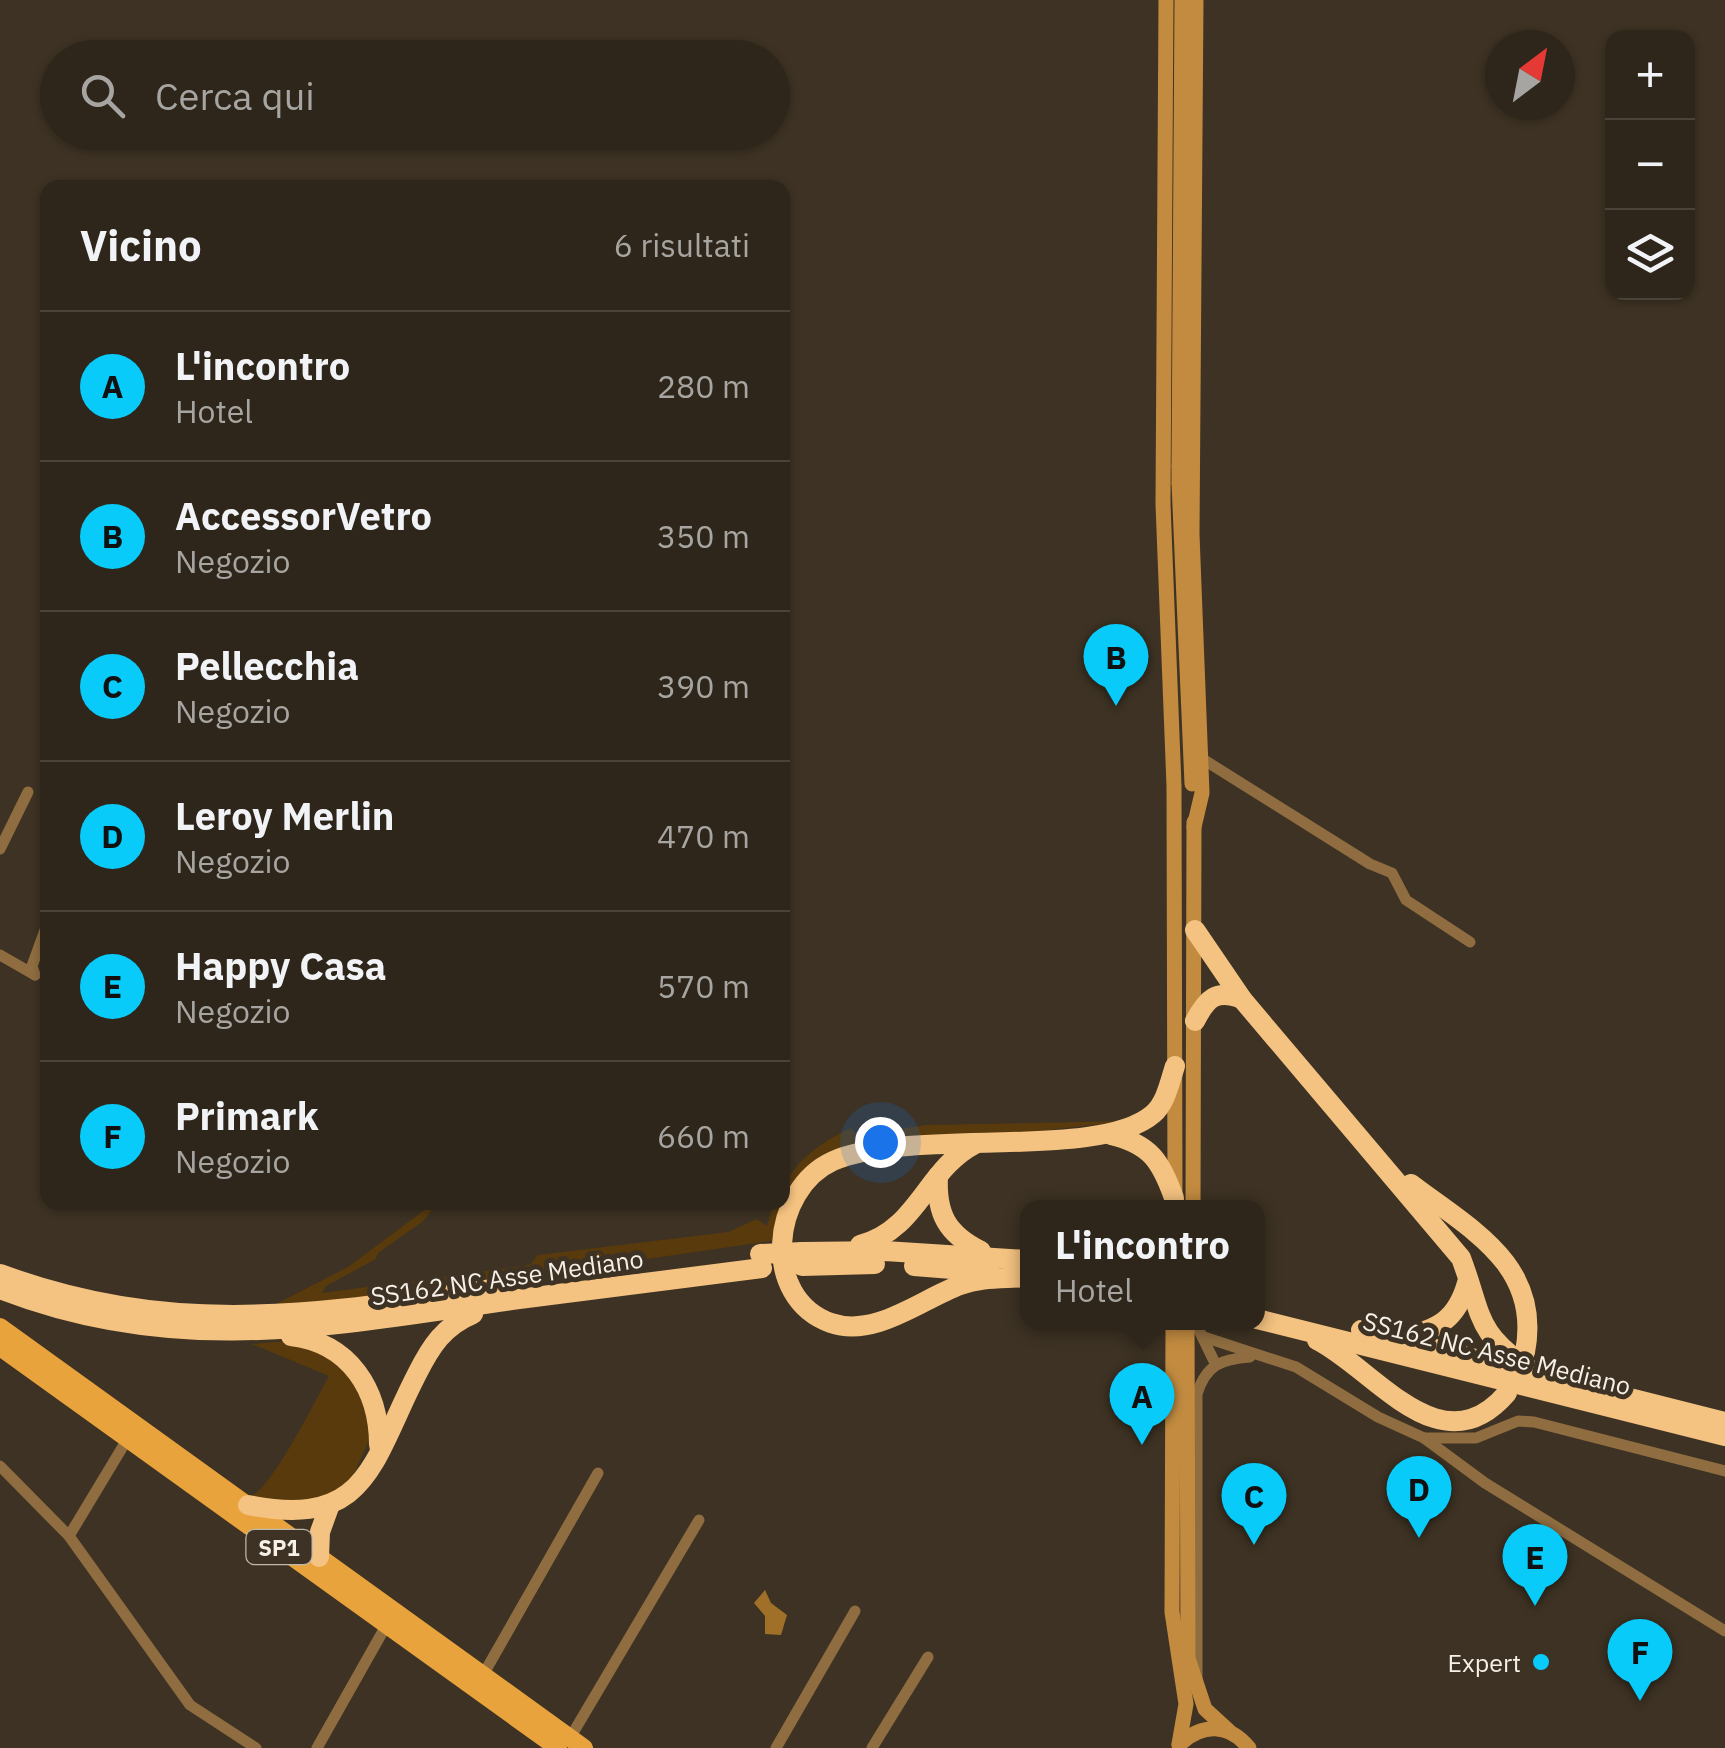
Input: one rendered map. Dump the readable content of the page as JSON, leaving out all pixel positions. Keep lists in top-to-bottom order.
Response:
{
  "streets": {
    "highway": ["SS162 NC Asse Mediano"],
    "main road": ["SP1"]
  },
  "places": ["Expert"],
  "north": "top right",
  "page": {
    "map_buttons": ["+", "−"],
    "search": "Cerca qui",
    "heading": ["Vicino", "6 risultati"],
    "list": [
      {
        "mark": "A",
        "name": "L'incontro",
        "note": "Hotel",
        "value": "280 m"
      },
      {
        "mark": "B",
        "name": "AccessorVetro",
        "note": "Negozio",
        "value": "350 m"
      },
      {
        "mark": "C",
        "name": "Pellecchia",
        "note": "Negozio",
        "value": "390 m"
      },
      {
        "mark": "D",
        "name": "Leroy Merlin",
        "note": "Negozio",
        "value": "470 m"
      },
      {
        "mark": "E",
        "name": "Happy Casa",
        "note": "Negozio",
        "value": "570 m"
      },
      {
        "mark": "F",
        "name": "Primark",
        "note": "Negozio",
        "value": "660 m"
      }
    ],
    "pins": [
      "B",
      "A",
      "D",
      "C",
      "E",
      "F"
    ],
    "popup": ["L'incontro", "Hotel"]
  }
}
